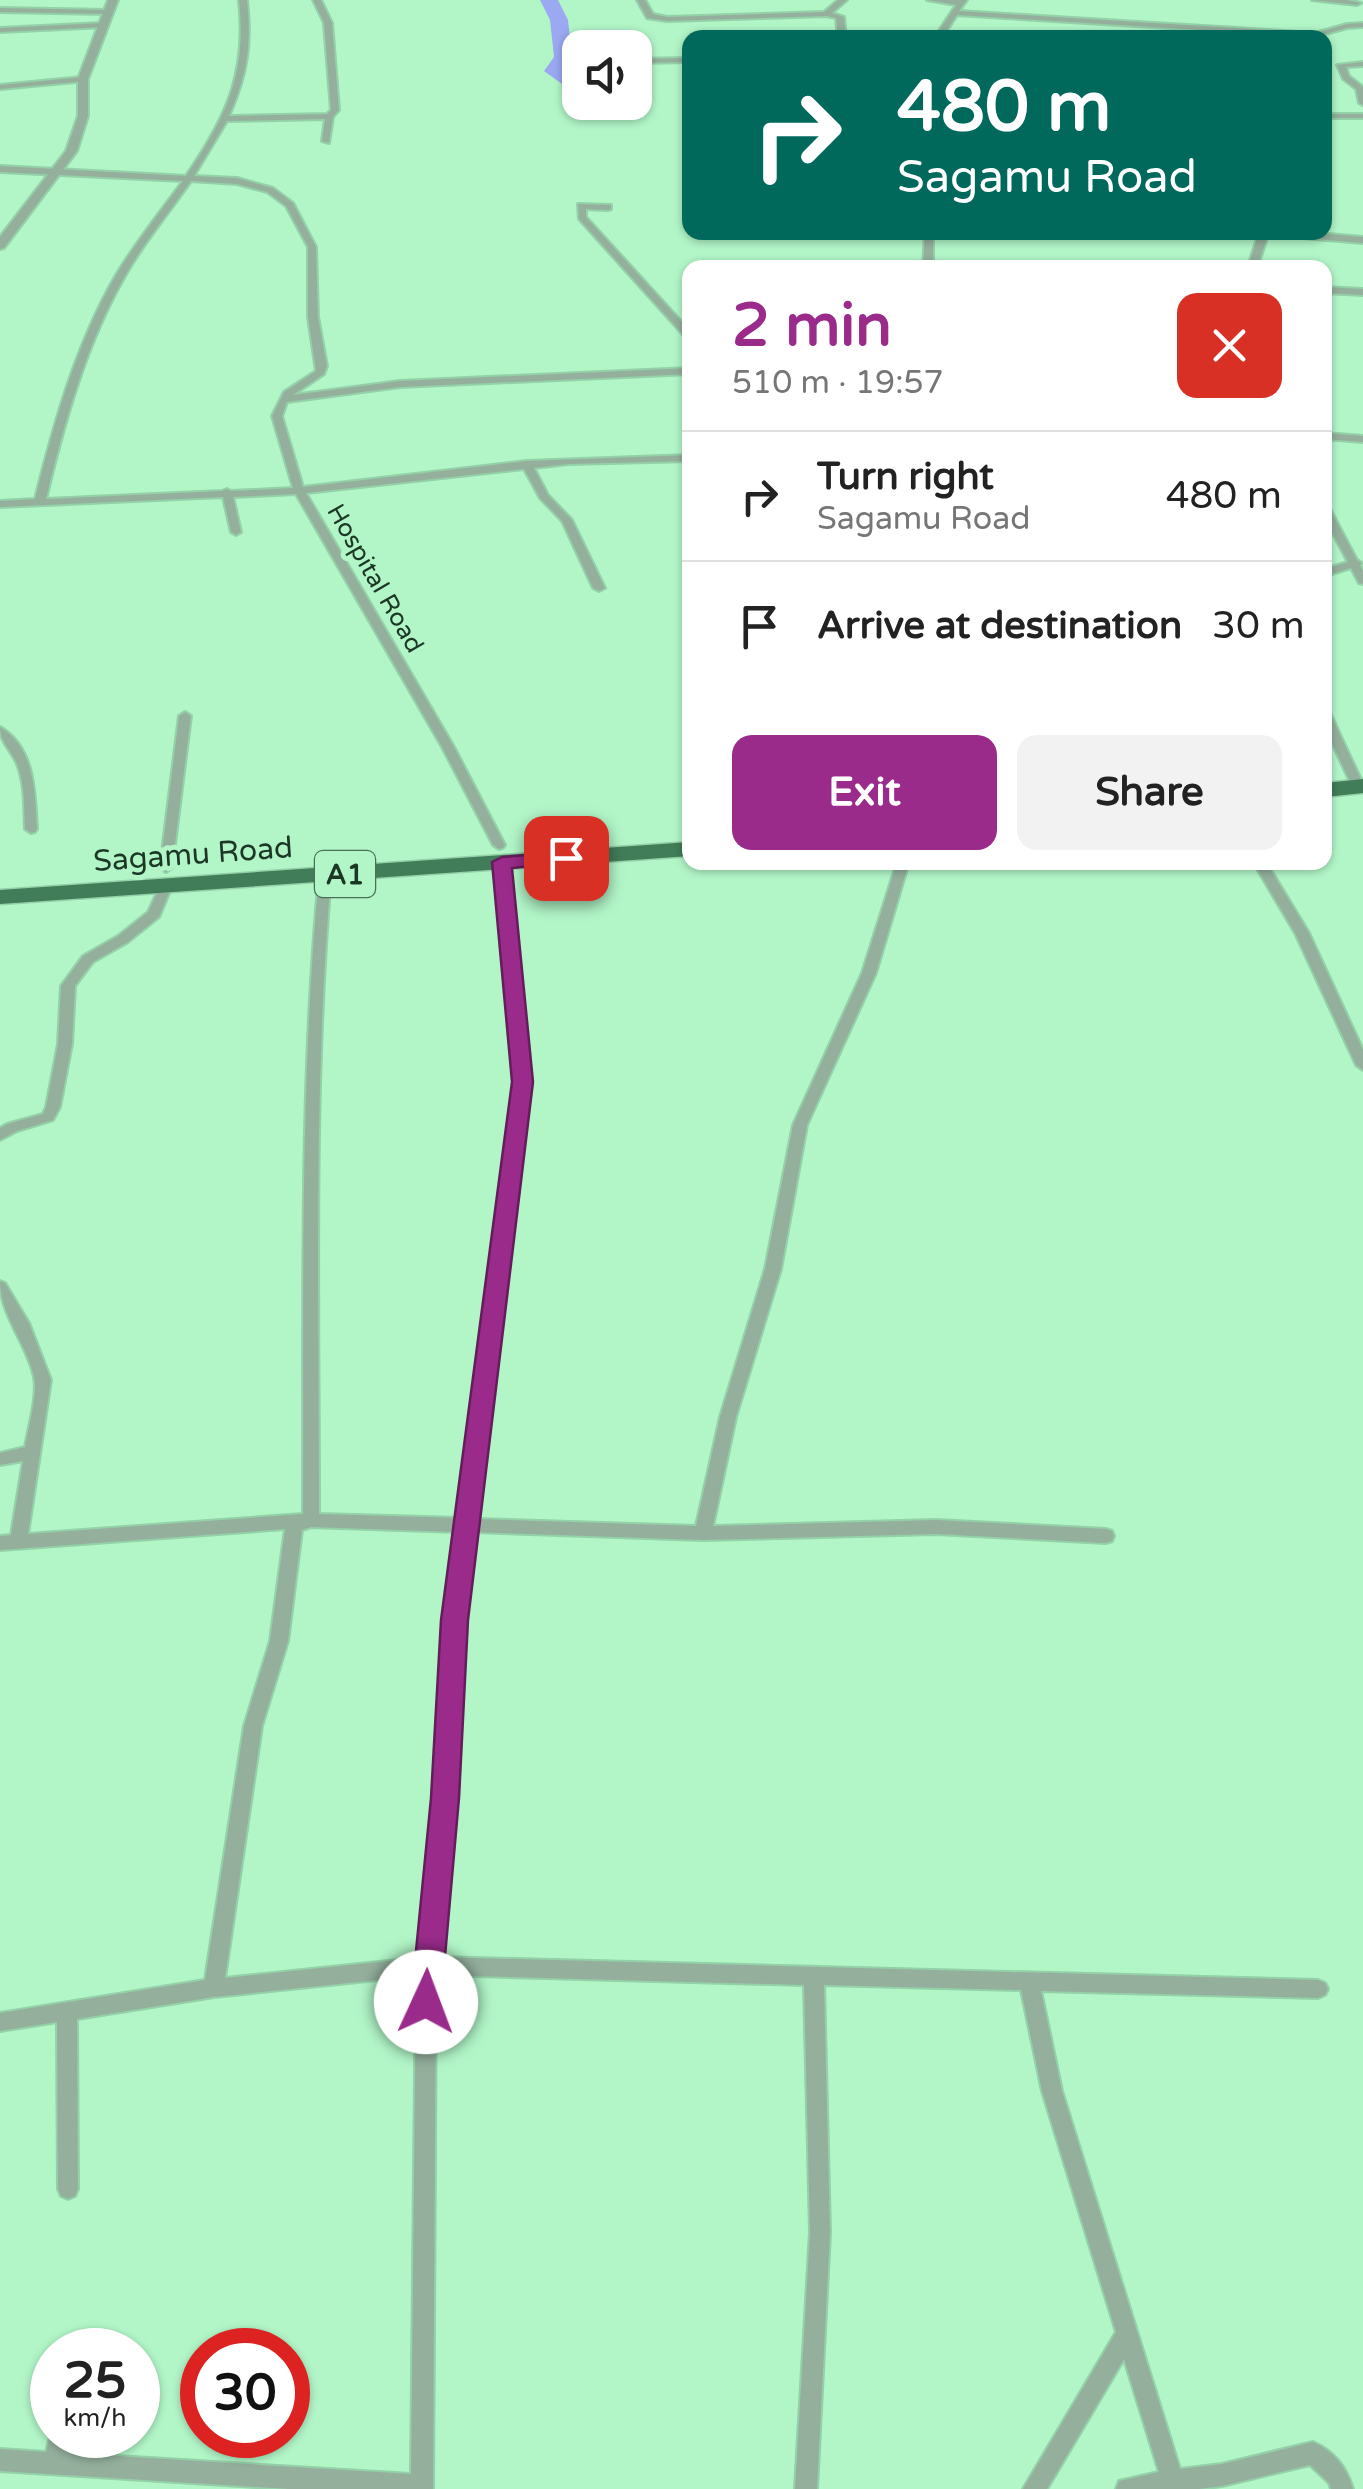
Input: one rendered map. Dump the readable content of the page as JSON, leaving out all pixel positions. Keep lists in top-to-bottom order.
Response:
{
  "streets": {
    "highway": ["Sagamu Road", "A1"],
    "street": ["Hospital Road"]
  },
  "crossings": [
    ["Hospital Road", "Sagamu Road"]
  ],
  "page": {
    "turn": ["480 m", "Sagamu Road"],
    "heading": ["2 min", "510 m · 19:57"],
    "list": [
      {
        "name": "Turn right",
        "note": "Sagamu Road",
        "value": "480 m"
      },
      {
        "name": "Arrive at destination",
        "value": "30 m"
      }
    ],
    "buttons": ["Exit", "Share"],
    "speed": "25 km/h",
    "limit": "30"
  }
}
